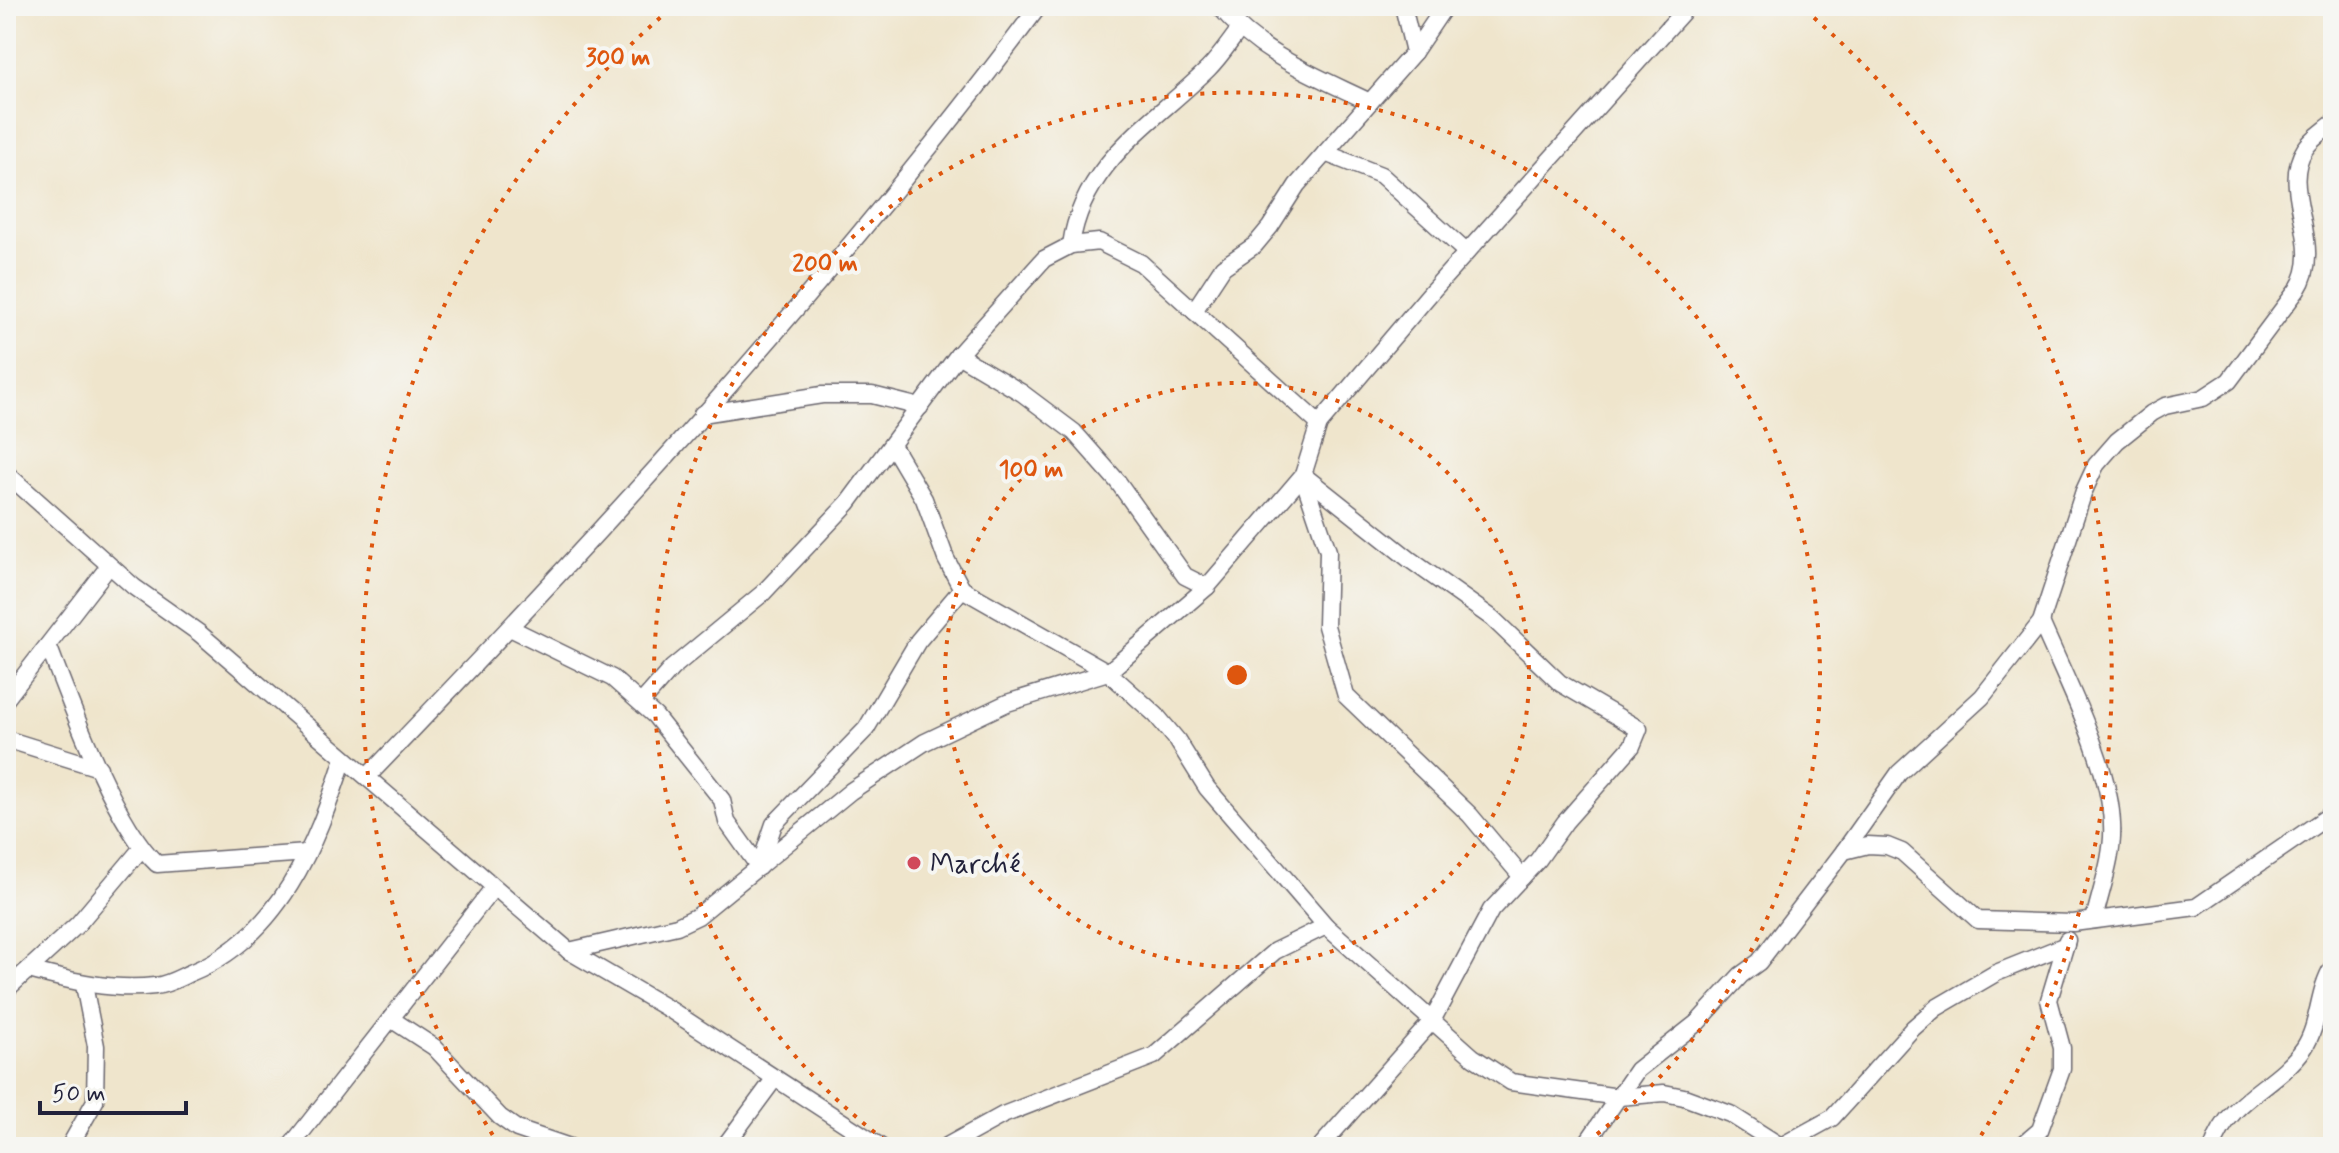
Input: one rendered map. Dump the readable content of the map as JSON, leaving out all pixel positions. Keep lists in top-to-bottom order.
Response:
{
  "places": ["Marché"],
  "scale_bar": "50 m",
  "rings": ["300 m", "200 m", "100 m"]
}
